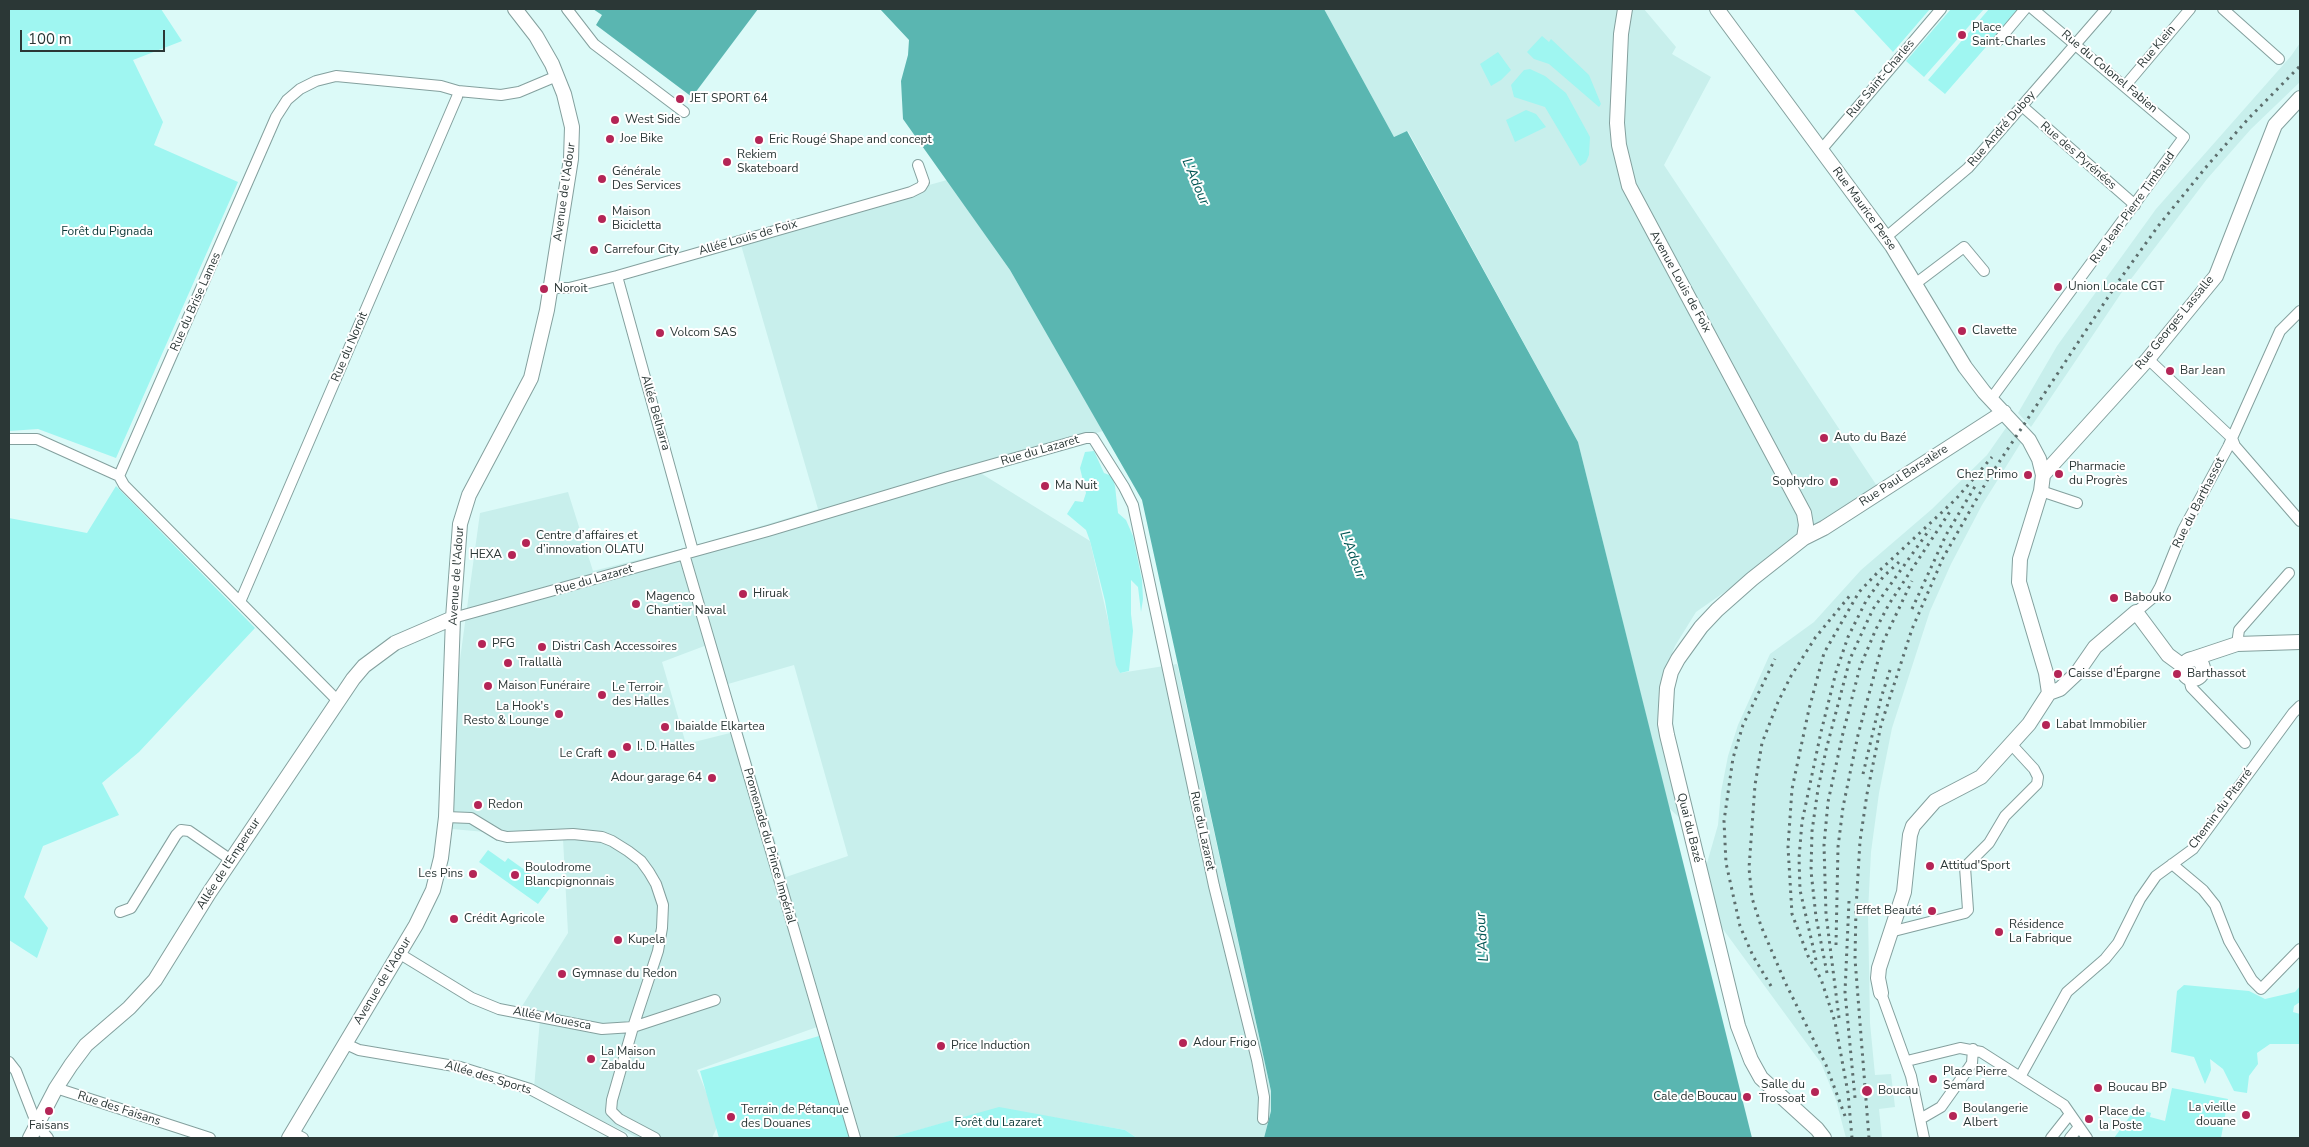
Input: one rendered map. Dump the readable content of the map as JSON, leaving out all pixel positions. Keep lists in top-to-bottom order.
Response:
{
  "streets": {
    "street": [
      "Rue Klein",
      "Rue du Colonel Fabien",
      "Rue Saint-Charles",
      "Rue André Duboy",
      "Rue des Pyrénées",
      "Avenue de l'Adour",
      "Rue Jean-Pierre Timbaud",
      "Rue Maurice Perse",
      "Allée Louis de Foix",
      "Avenue Louis de Foix",
      "Rue du Brise Lames",
      "Rue Georges Lassalle",
      "Rue du Noroit",
      "Allée Belharra",
      "Rue du Lazaret",
      "Rue Paul Barsalère",
      "Rue du Barthassot",
      "Chemin du Pitarré",
      "Quai du Bazé",
      "Promenade du Prince Impérial",
      "Allée de l'Empereur",
      "Allée Mouesca",
      "Allée des Sports",
      "Rue des Faisans"
    ]
  },
  "crossings": [
    ["Rue Klein", "Rue du Colonel Fabien"],
    ["Rue du Colonel Fabien", "Rue André Duboy"],
    ["Rue du Colonel Fabien", "Rue Jean-Pierre Timbaud"],
    ["Rue Saint-Charles", "Rue Maurice Perse"],
    ["Rue André Duboy", "Rue des Pyrénées"],
    ["Rue André Duboy", "Rue Maurice Perse"],
    ["Rue des Pyrénées", "Rue Jean-Pierre Timbaud"],
    ["Avenue de l'Adour", "Allée Louis de Foix"],
    ["Avenue de l'Adour", "Rue du Brise Lames"],
    ["Avenue de l'Adour", "Rue du Lazaret"],
    ["Avenue de l'Adour", "Allée de l'Empereur"],
    ["Avenue de l'Adour", "Allée Mouesca"],
    ["Avenue de l'Adour", "Allée des Sports"],
    ["Rue Jean-Pierre Timbaud", "Rue Maurice Perse"],
    ["Rue Maurice Perse", "Rue Georges Lassalle"],
    ["Rue Maurice Perse", "Rue Paul Barsalère"],
    ["Allée Louis de Foix", "Allée Belharra"],
    ["Avenue Louis de Foix", "Rue Paul Barsalère"],
    ["Avenue Louis de Foix", "Quai du Bazé"],
    ["Rue du Brise Lames", "Rue du Noroit"],
    ["Allée Belharra", "Rue du Lazaret"],
    ["Allée Belharra", "Promenade du Prince Impérial"],
    ["Rue du Lazaret", "Promenade du Prince Impérial"],
    ["Rue du Lazaret", "Allée de l'Empereur"],
    ["Rue Paul Barsalère", "Quai du Bazé"],
    ["Allée de l'Empereur", "Rue des Faisans"]
  ],
  "water": ["L'Adour"],
  "parks": ["Forêt du Pignada", "Forêt du Lazaret"],
  "places": [
    "Place Saint-Charles",
    "JET SPORT 64",
    "West Side",
    "Joe Bike",
    "Eric Rougé Shape and concept",
    "Rekiem Skateboard",
    "Générale Des Services",
    "Maison Bicicletta",
    "Carrefour City",
    "Union Locale CGT",
    "Noroit",
    "Clavette",
    "Volcom SAS",
    "Bar Jean",
    "Auto du Bazé",
    "Pharmacie du Progrès",
    "Chez Primo",
    "Sophydro",
    "Ma Nuit",
    "Centre d’affaires et d’innovation OLATU",
    "HEXA",
    "Hiruak",
    "Babouko",
    "Magenco Chantier Naval",
    "PFG",
    "Distri Cash Accessoires",
    "Trallallà",
    "Caisse d'Épargne",
    "Barthassot",
    "Maison Funéraire",
    "Le Terroir des Halles",
    "La Hook's Resto & Lounge",
    "Labat Immobilier",
    "Ibaialde Elkartea",
    "I. D. Halles",
    "Le Craft",
    "Adour garage 64",
    "Redon",
    "Attitud'Sport",
    "Les Pins",
    "Boulodrome Blancpignonnais",
    "Effet Beauté",
    "Crédit Agricole",
    "Résidence La Fabrique",
    "Kupela",
    "Gymnase du Redon",
    "Adour Frigo",
    "Price Induction",
    "La Maison Zabaldu",
    "Place Pierre Semard",
    "Boucau BP",
    "Boucau",
    "Salle du Trossoat",
    "Cale de Boucau",
    "Faisans",
    "La vieille douane",
    "Boulangerie Albert",
    "Terrain de Pétanque des Douanes",
    "Place de la Poste"
  ],
  "scale_bar": "100 m"
}
